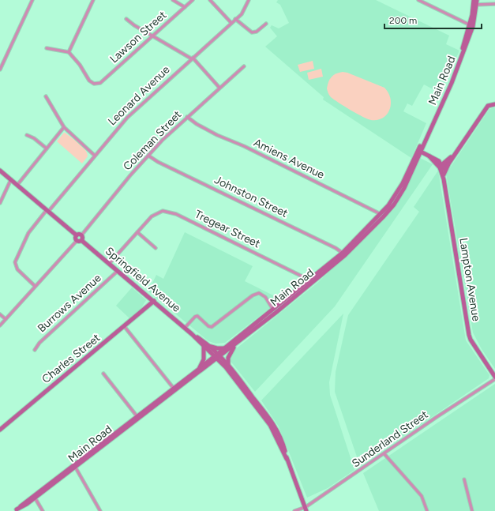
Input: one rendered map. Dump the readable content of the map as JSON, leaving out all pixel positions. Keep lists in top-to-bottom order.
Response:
{
  "streets": {
    "street": [
      "Lawson Street",
      "Main Road",
      "Leonard Avenue",
      "Coleman Street",
      "Amiens Avenue",
      "Johnston Street",
      "Tregear Street",
      "Springfield Avenue",
      "Lampton Avenue",
      "Burrows Avenue",
      "Charles Street",
      "Sunderland Street"
    ]
  },
  "crossings": [
    ["Main Road", "Amiens Avenue"],
    ["Main Road", "Johnston Street"],
    ["Main Road", "Tregear Street"],
    ["Main Road", "Springfield Avenue"],
    ["Coleman Street", "Amiens Avenue"],
    ["Coleman Street", "Johnston Street"],
    ["Tregear Street", "Springfield Avenue"],
    ["Springfield Avenue", "Burrows Avenue"],
    ["Springfield Avenue", "Charles Street"]
  ],
  "scale_bar": "200 m"
}
